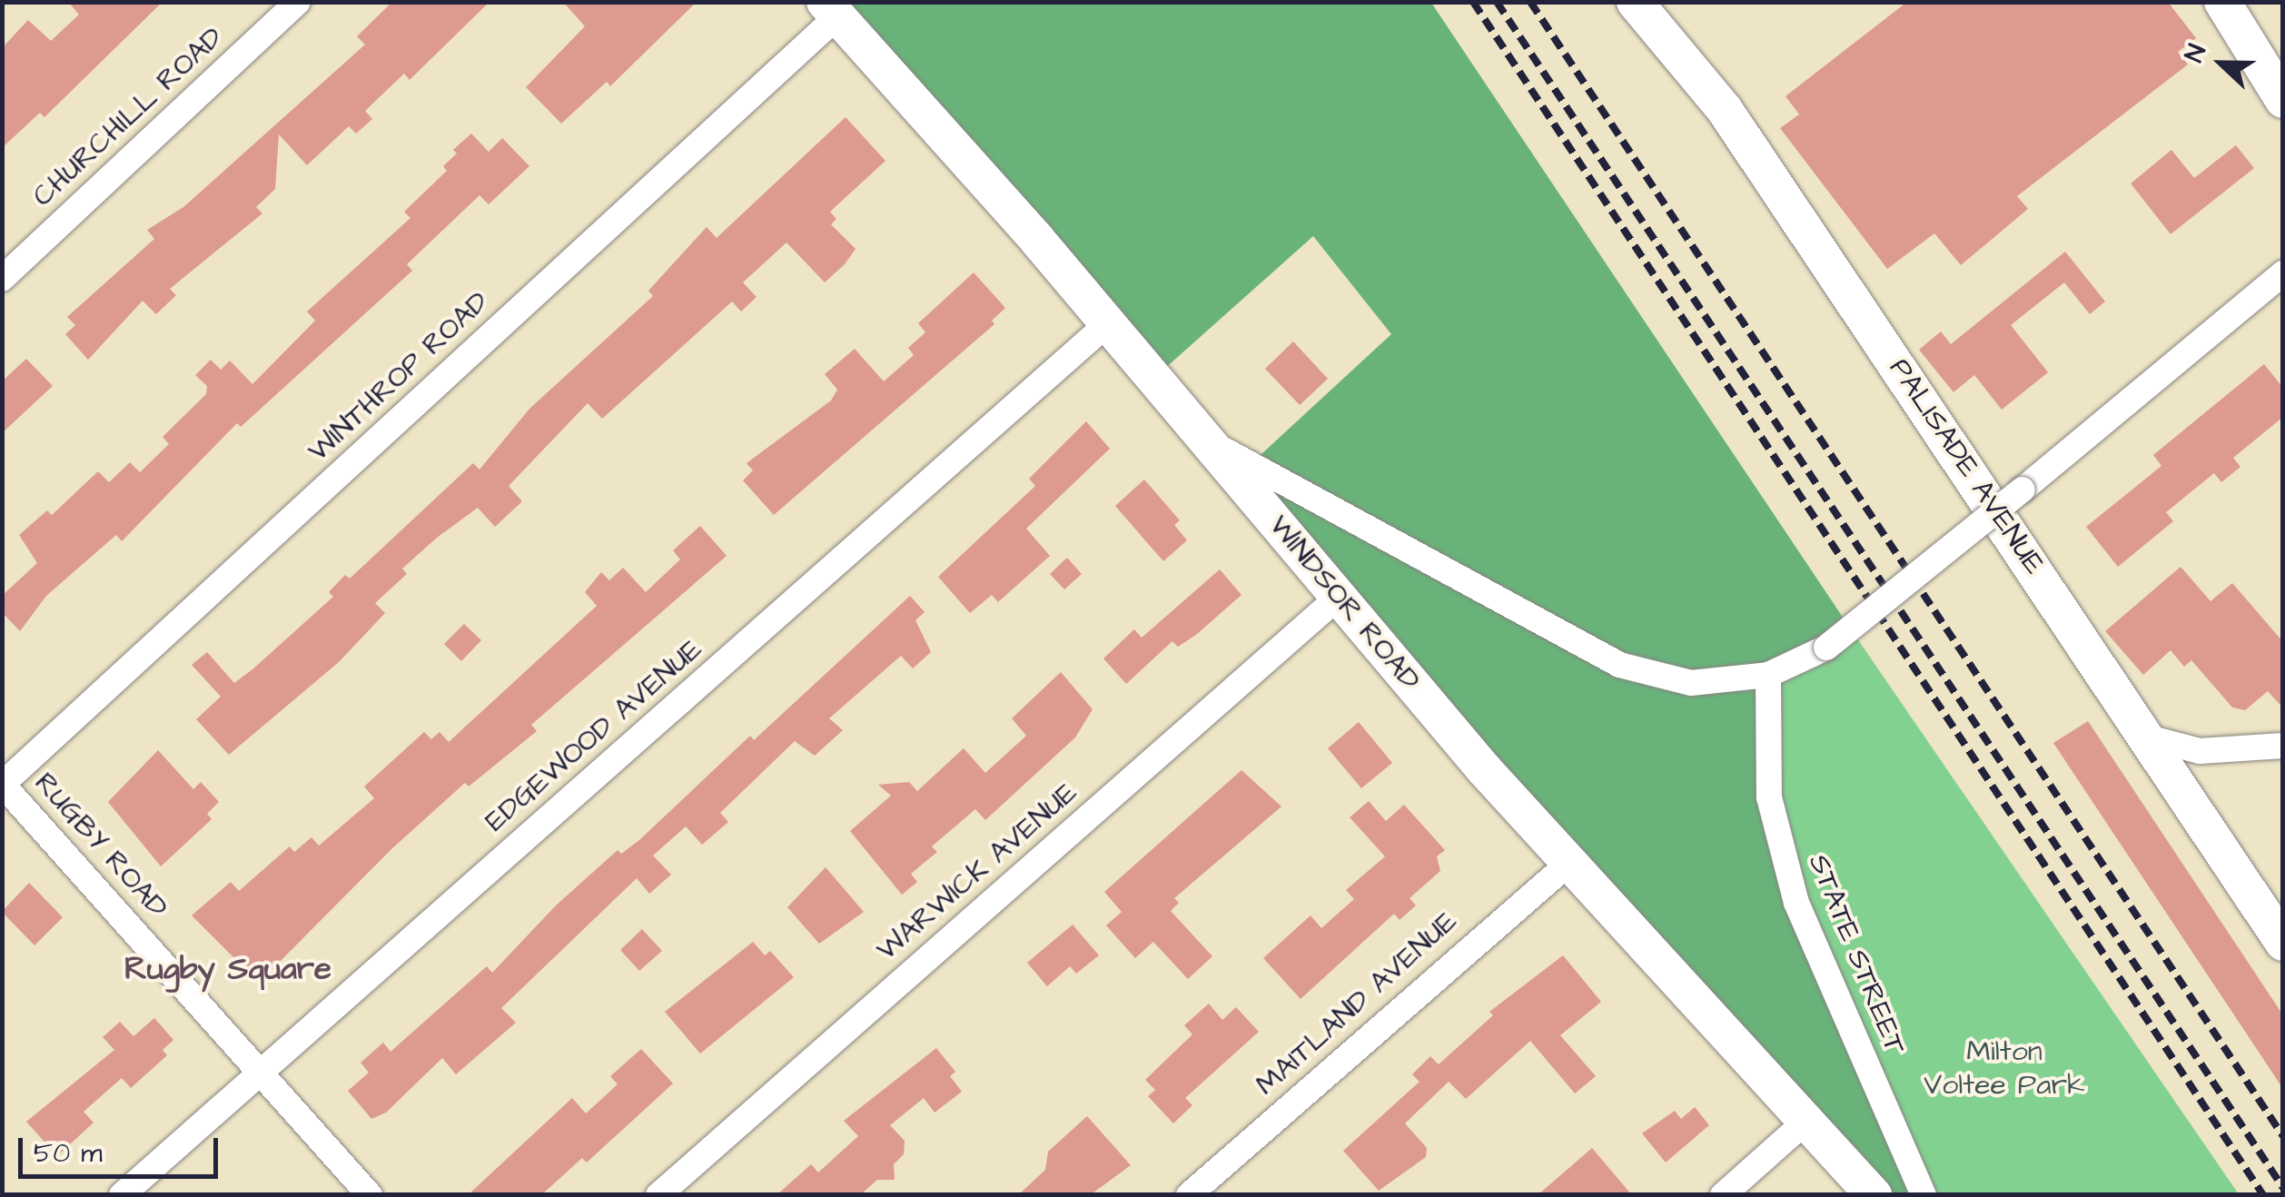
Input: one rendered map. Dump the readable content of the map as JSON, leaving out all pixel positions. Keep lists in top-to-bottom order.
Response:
{
  "streets": {
    "street": [
      "CHURCHILL ROAD",
      "WINTHROP ROAD",
      "PALISADE AVENUE",
      "WINDSOR ROAD",
      "EDGEWOOD AVENUE",
      "RUGBY ROAD",
      "WARWICK AVENUE",
      "STATE STREET",
      "MAITLAND AVENUE"
    ]
  },
  "crossings": [
    ["WINTHROP ROAD", "WINDSOR ROAD"],
    ["WINTHROP ROAD", "RUGBY ROAD"],
    ["WINDSOR ROAD", "EDGEWOOD AVENUE"],
    ["WINDSOR ROAD", "WARWICK AVENUE"],
    ["WINDSOR ROAD", "MAITLAND AVENUE"],
    ["EDGEWOOD AVENUE", "RUGBY ROAD"]
  ],
  "districts": ["Rugby Square"],
  "parks": ["Milton Voltee Park"],
  "scale_bar": "50 m",
  "north": "left"
}
